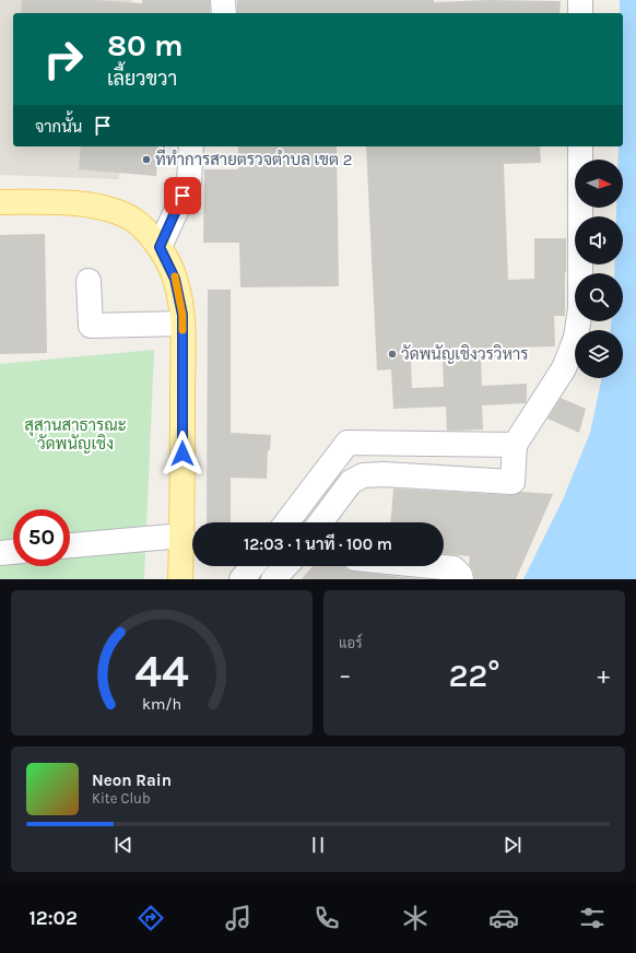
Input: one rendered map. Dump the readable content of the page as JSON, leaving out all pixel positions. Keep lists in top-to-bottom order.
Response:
{
  "parks": ["สุสานสาธารณะ วัดพนัญเชิง"],
  "places": ["ที่ทำการสายตรวจตำบล เขต 2", "วัดพนัญเชิงวรวิหาร"],
  "north": "right",
  "page": {
    "turn": ["80 m", "เลี้ยวขวา"],
    "then": "จากนั้น",
    "limit": "50",
    "trip": "12:03 · 1 นาที · 100 m",
    "tile": "แอร์",
    "heat": ["−", "22°", "+"],
    "song": ["Neon Rain", "Kite Club"],
    "tabs": "12:02",
    "gauge": ["44", "km/h"]
  }
}
